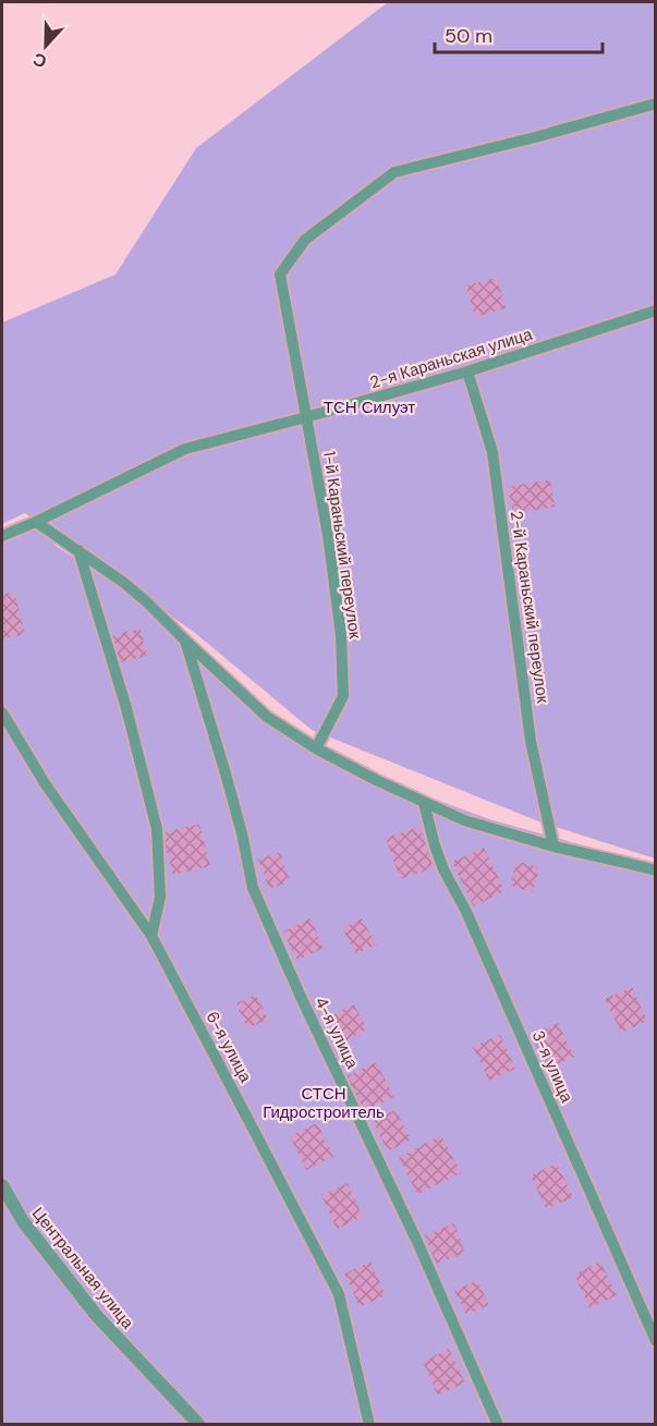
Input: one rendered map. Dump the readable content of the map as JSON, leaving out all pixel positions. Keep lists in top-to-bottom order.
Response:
{
  "streets": {
    "street": ["Центральная улица"],
    "lane": [
      "2-я Караньская улица",
      "1-й Караньский переулок",
      "2-й Караньский переулок",
      "4-я улица",
      "6-я улица",
      "3-я улица"
    ]
  },
  "crossings": [
    ["2-я Караньская улица", "1-й Караньский переулок"],
    ["2-я Караньская улица", "2-й Караньский переулок"]
  ],
  "parks": ["ТСН Силуэт", "СТСН Гидростроитель"],
  "scale_bar": "50 m",
  "north": "bottom"
}
